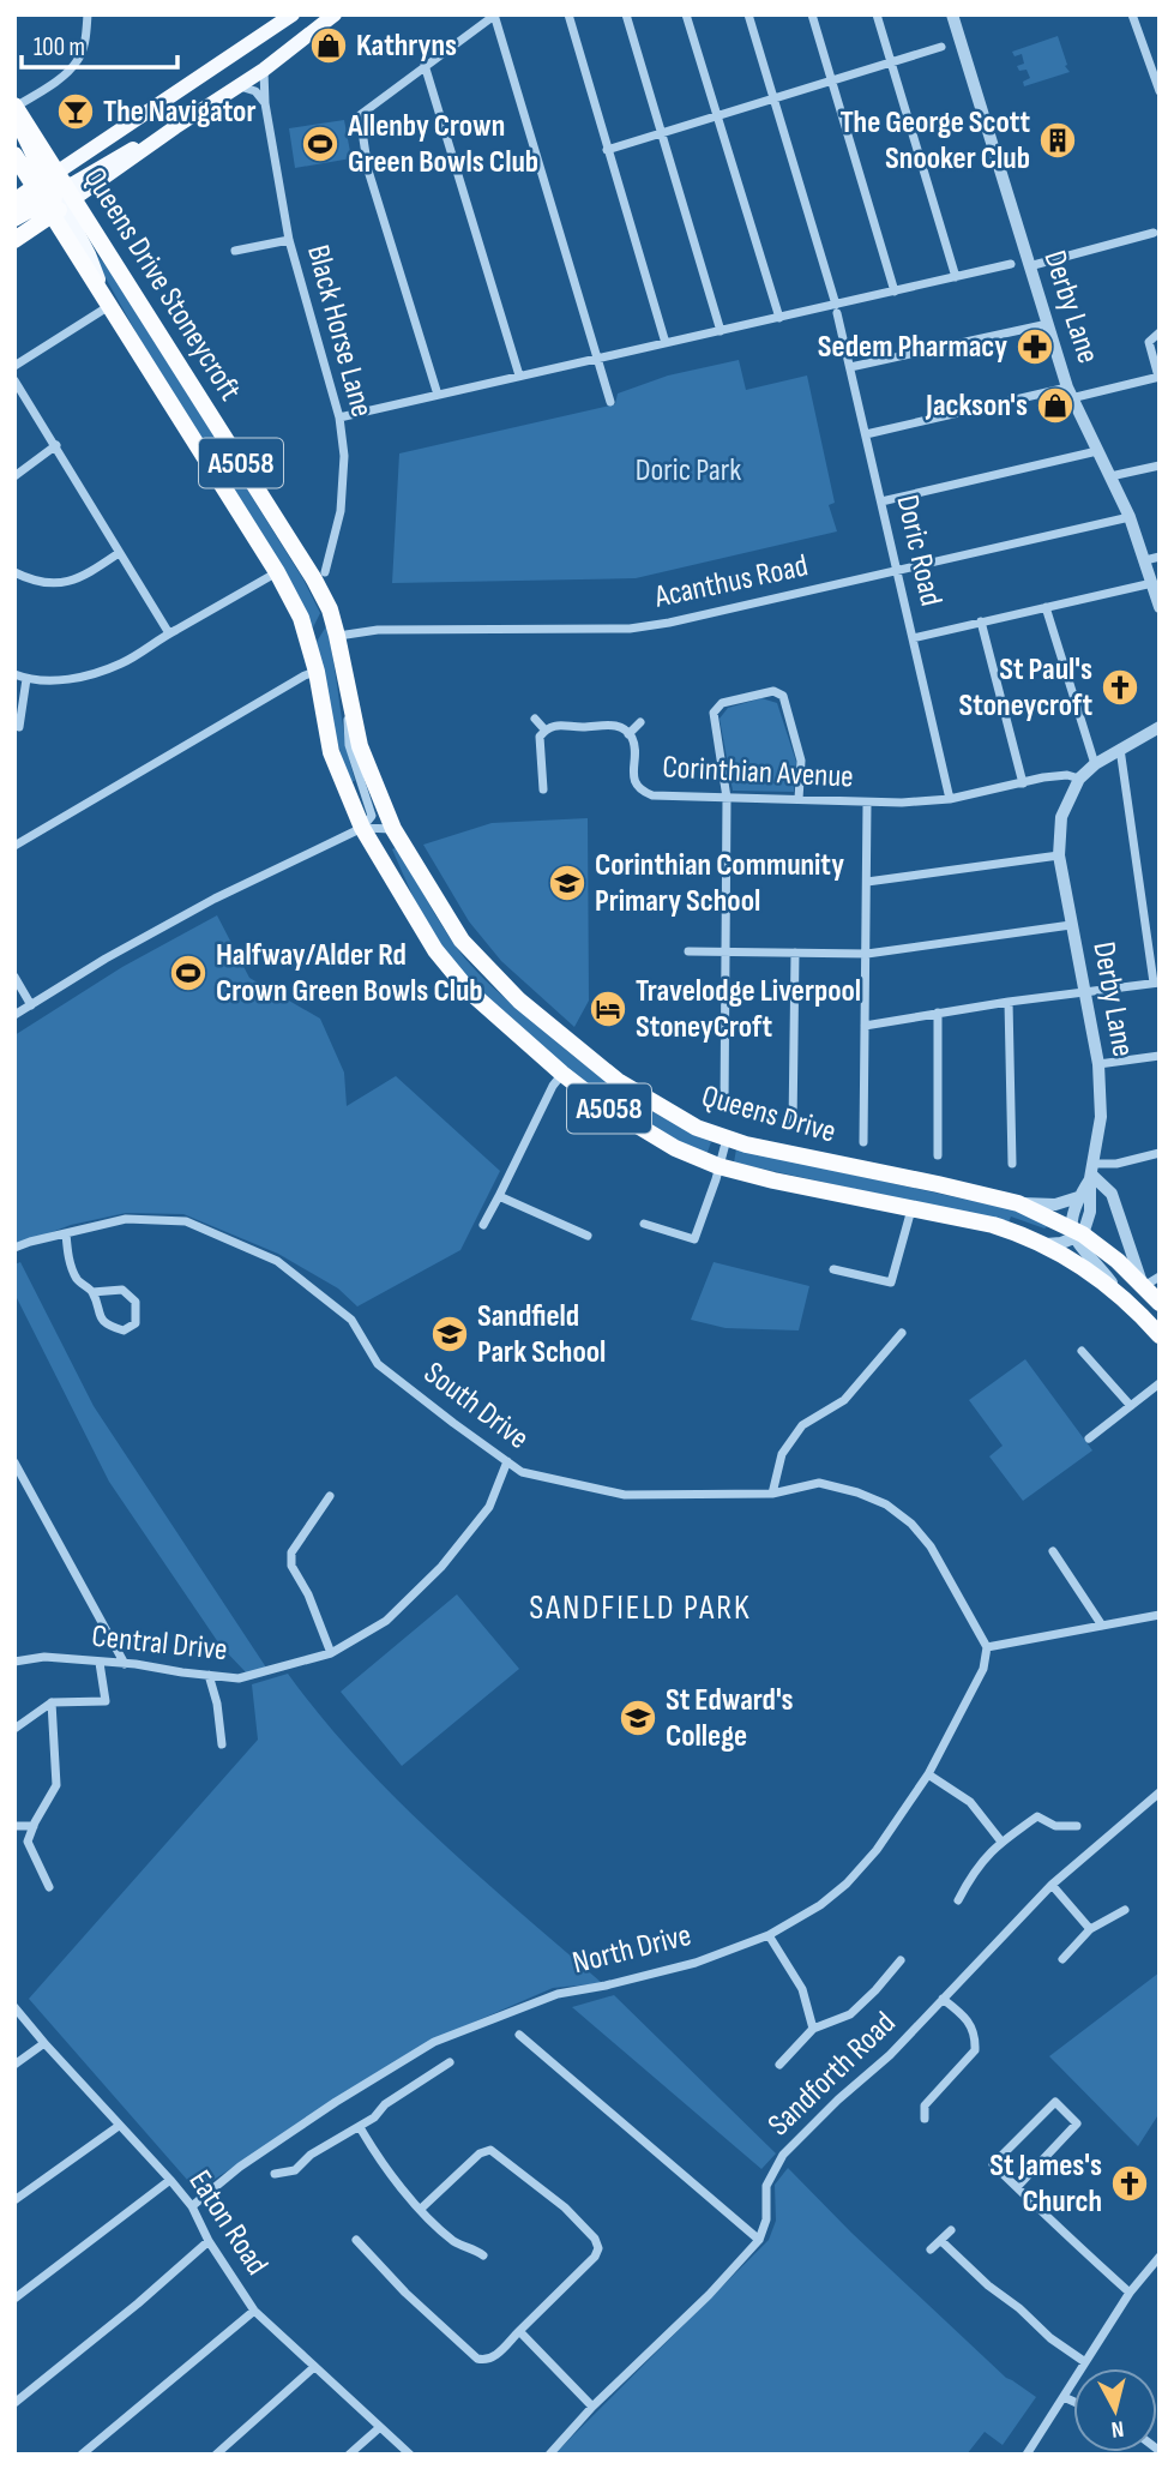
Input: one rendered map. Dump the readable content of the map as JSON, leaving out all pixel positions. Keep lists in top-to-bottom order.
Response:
{
  "streets": {
    "highway": ["Queens Drive Stoneycroft", "A5058", "Queens Drive"],
    "street": [
      "Derby Lane",
      "Black Horse Lane",
      "Doric Road",
      "Acanthus Road",
      "Corinthian Avenue",
      "South Drive",
      "Central Drive",
      "North Drive",
      "Sandforth Road",
      "Eaton Road"
    ]
  },
  "crossings": [
    ["Queens Drive Stoneycroft", "A5058"],
    ["Queens Drive Stoneycroft", "Acanthus Road"],
    ["Queens Drive Stoneycroft", "Queens Drive"],
    ["Derby Lane", "A5058"],
    ["Derby Lane", "Acanthus Road"],
    ["Derby Lane", "Corinthian Avenue"],
    ["Derby Lane", "Queens Drive"],
    ["A5058", "Queens Drive"],
    ["Doric Road", "Acanthus Road"],
    ["Doric Road", "Corinthian Avenue"],
    ["South Drive", "Central Drive"],
    ["South Drive", "North Drive"],
    ["North Drive", "Eaton Road"]
  ],
  "districts": ["SANDFIELD PARK"],
  "parks": ["Doric Park"],
  "places": {
    "shop": ["Kathryns", "Jackson's"],
    "bar": ["The Navigator"],
    "building": ["The George Scott Snooker Club"],
    "sports": ["Allenby Crown Green Bowls Club", "Halfway/Alder Rd Crown Green Bowls Club"],
    "pharmacy": ["Sedem Pharmacy"],
    "church": ["St Paul's Stoneycroft", "St James's Church"],
    "school or university": ["Corinthian Community Primary School", "Sandfield Park School", "St Edward's College"],
    "hotel": ["Travelodge Liverpool StoneyCroft"]
  },
  "scale_bar": "100 m",
  "north": "bottom"
}
